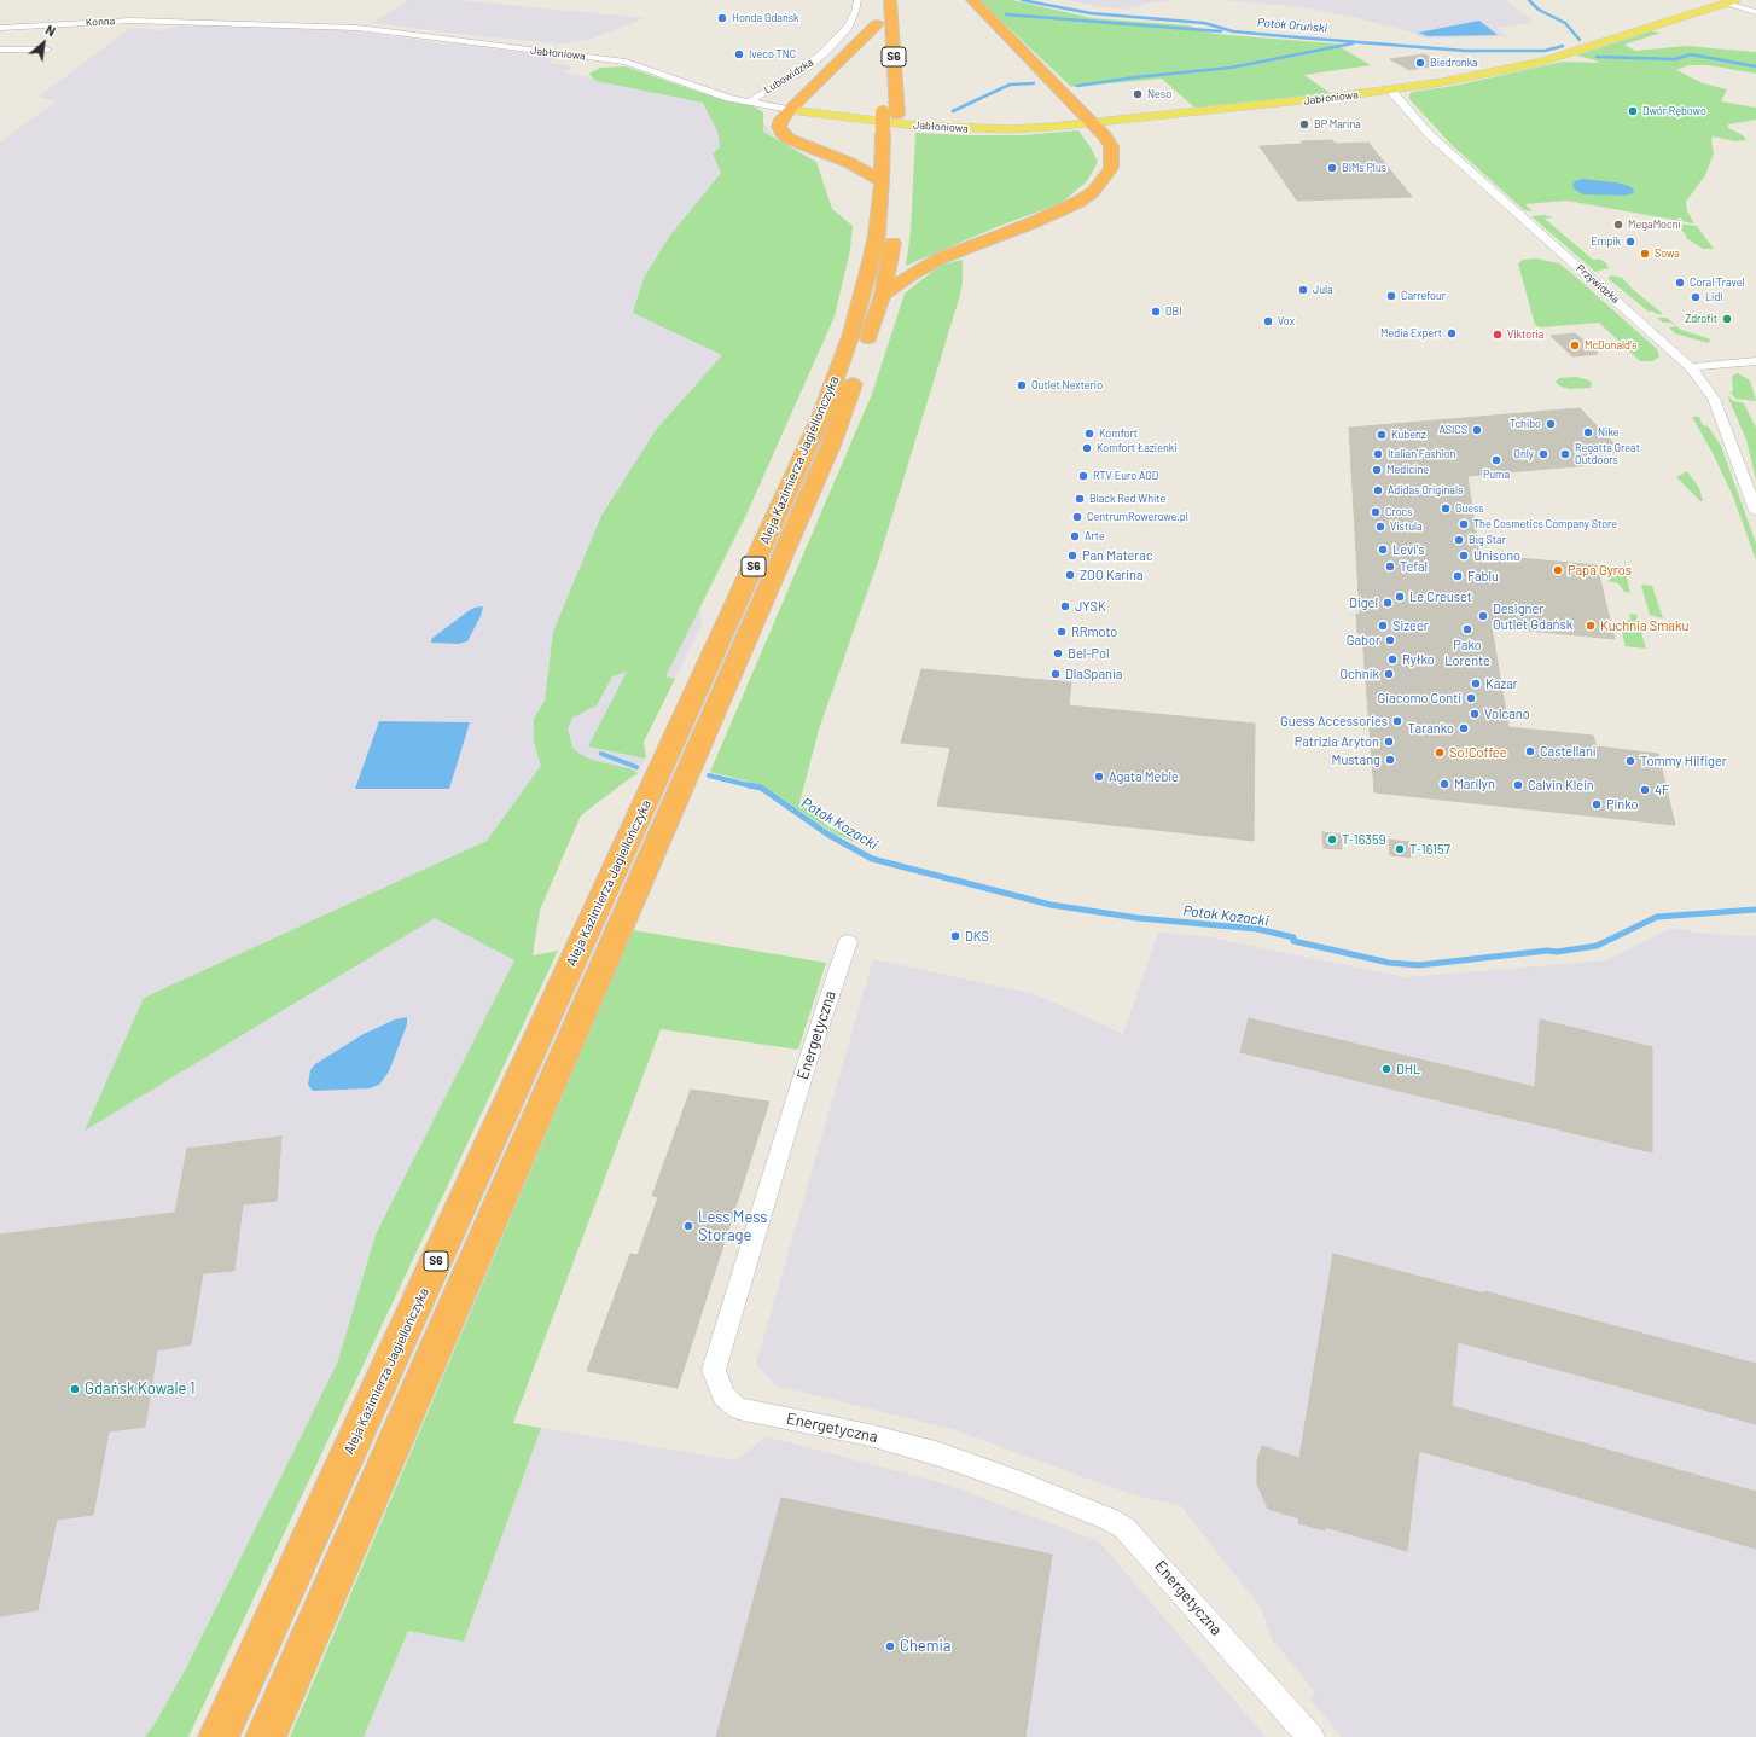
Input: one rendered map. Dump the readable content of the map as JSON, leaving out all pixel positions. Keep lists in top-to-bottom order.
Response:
{
  "streets": {
    "highway": ["S6", "Aleja Kazimierza Jagiellończyka"],
    "main road": ["Jabłoniowa"],
    "street": [
      "Konna",
      "Lubowidzka",
      "Przywidzka",
      "Energetyczna"
    ]
  },
  "crossings": [
    ["Konna", "Jabłoniowa"],
    ["Jabłoniowa", "Lubowidzka"],
    ["Jabłoniowa", "Przywidzka"]
  ],
  "water": ["Potok Oruński", "Potok Kozacki"],
  "places": [
    "Honda Gdańsk",
    "Iveco TNC",
    "Biedronka",
    "Neso",
    "Dwór Rębowo",
    "BP Marina",
    "BIMs Plus",
    "MegaMocni",
    "Empik",
    "Sowa",
    "Coral Travel",
    "Jula",
    "Carrefour",
    "Lidl",
    "OBI",
    "Zdrofit",
    "Vox",
    "Media Expert",
    "Viktoria",
    "McDonald's",
    "Outlet Nexterio",
    "Tchibo",
    "ASICS",
    "Nike",
    "Komfort",
    "Kubenz",
    "Komfort Łazienki",
    "Italian Fashion",
    "Only",
    "Regatta Great Outdoors",
    "Puma",
    "Medicine",
    "RTV Euro AGD",
    "Adidas Originals",
    "Black Red White",
    "Guess",
    "Crocs",
    "CentrumRowerowe.pl",
    "The Cosmetics Company Store",
    "Vistula",
    "Arte",
    "Big Star",
    "Levi's",
    "Pan Materac",
    "Unisono",
    "Tefal",
    "Papa Gyros",
    "ZOO Karina",
    "Fablu",
    "Le Creuset",
    "Digel",
    "JYSK",
    "Designer Outlet Gdańsk",
    "Sizeer",
    "Kuchnia Smaku",
    "Pako Lorente",
    "RRmoto",
    "Gabor",
    "Bel-Pol",
    "Ryłko",
    "DlaSpania",
    "Ochnik",
    "Kazar",
    "Giacomo Conti",
    "Volcano",
    "Guess Accessories",
    "Taranko",
    "Patrizia Aryton",
    "Castellani",
    "So!Coffee",
    "Mustang",
    "Tommy Hilfiger",
    "Agata Meble",
    "Marilyn",
    "Calvin Klein",
    "4F",
    "Pinko",
    "T-16359",
    "T-16157",
    "DKS",
    "DHL",
    "Less Mess Storage",
    "Gdańsk Kowale 1",
    "Chemia"
  ],
  "north": "top right"
}
